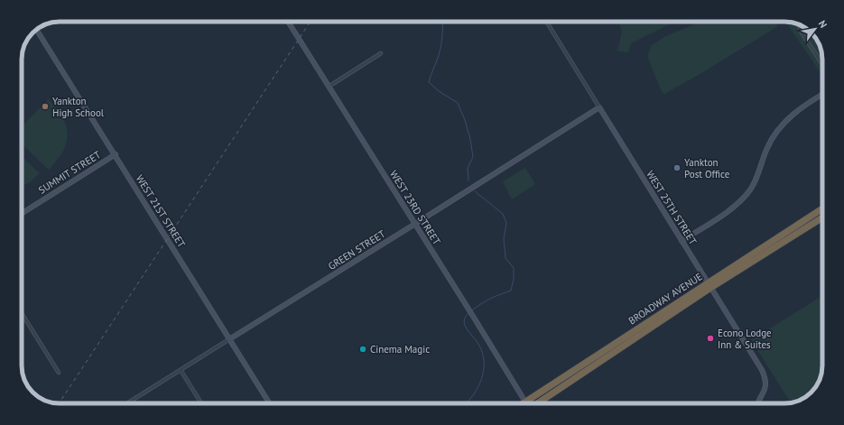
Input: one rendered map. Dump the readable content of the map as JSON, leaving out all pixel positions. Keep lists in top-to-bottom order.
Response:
{
  "streets": {
    "highway": ["BROADWAY AVENUE"],
    "street": [
      "SUMMIT STREET",
      "WEST 23RD STREET",
      "WEST 25TH STREET",
      "WEST 21ST STREET",
      "GREEN STREET"
    ]
  },
  "crossings": [
    ["SUMMIT STREET", "WEST 21ST STREET"],
    ["WEST 23RD STREET", "GREEN STREET"],
    ["WEST 23RD STREET", "BROADWAY AVENUE"],
    ["WEST 25TH STREET", "GREEN STREET"],
    ["WEST 25TH STREET", "BROADWAY AVENUE"],
    ["WEST 21ST STREET", "GREEN STREET"]
  ],
  "places": [
    "Yankton High School",
    "Yankton Post Office",
    "Econo Lodge Inn & Suites",
    "Cinema Magic"
  ],
  "north": "top right"
}
